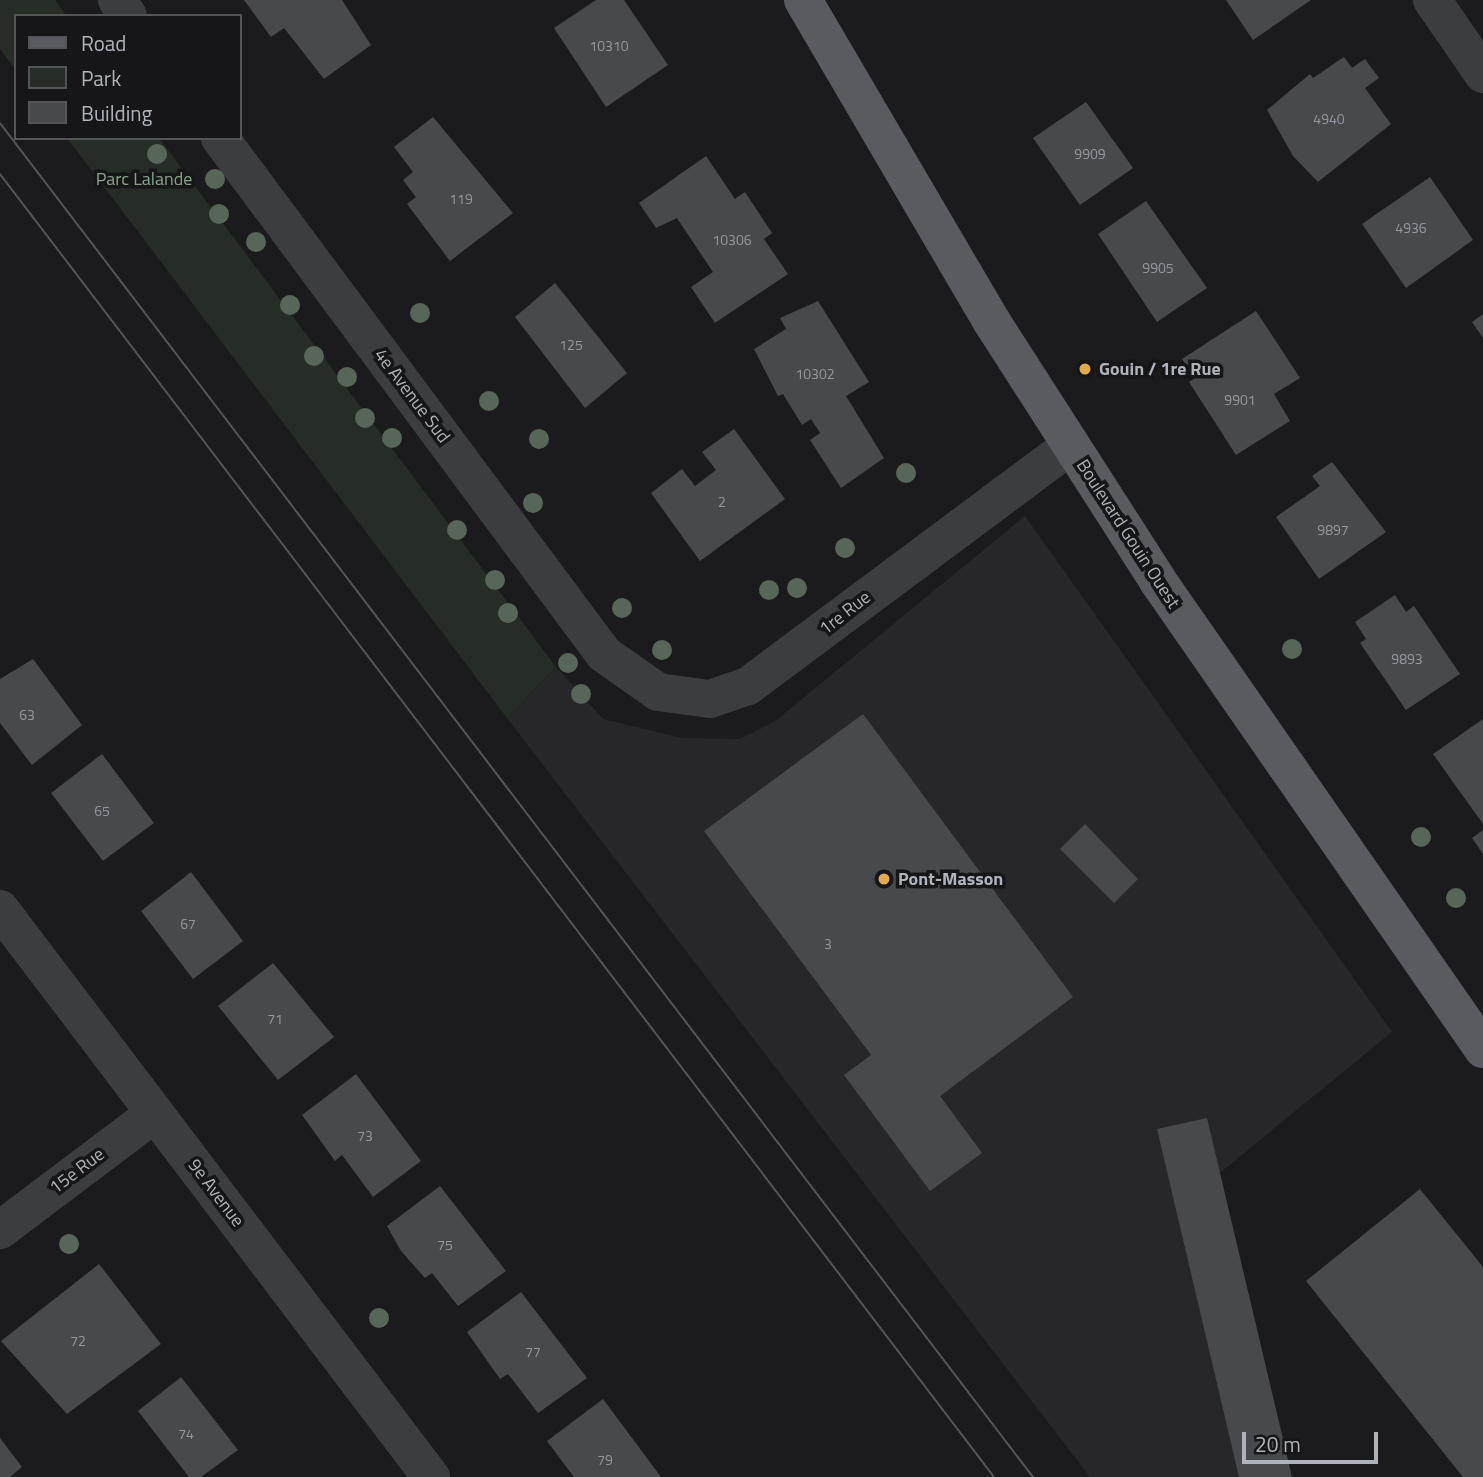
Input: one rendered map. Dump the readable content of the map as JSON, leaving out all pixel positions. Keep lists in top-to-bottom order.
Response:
{
  "streets": {
    "main road": ["Boulevard Gouin Ouest"],
    "street": [
      "4e Avenue Sud",
      "1re Rue",
      "15e Rue",
      "9e Avenue"
    ]
  },
  "crossings": [
    ["4e Avenue Sud", "1re Rue"],
    ["Boulevard Gouin Ouest", "1re Rue"],
    ["15e Rue", "9e Avenue"]
  ],
  "parks": ["Parc Lalande"],
  "places": ["Gouin / 1re Rue", "Pont-Masson"],
  "house_numbers": [
    "10310",
    "4940",
    "9909",
    "119",
    "4936",
    "10306",
    "9905",
    "125",
    "10302",
    "9901",
    "2",
    "9897",
    "9893",
    "63",
    "65",
    "67",
    "3",
    "71",
    "73",
    "75",
    "72",
    "77",
    "74",
    "79"
  ],
  "legend": ["Road", "Park", "Building"],
  "scale_bar": "20 m"
}
